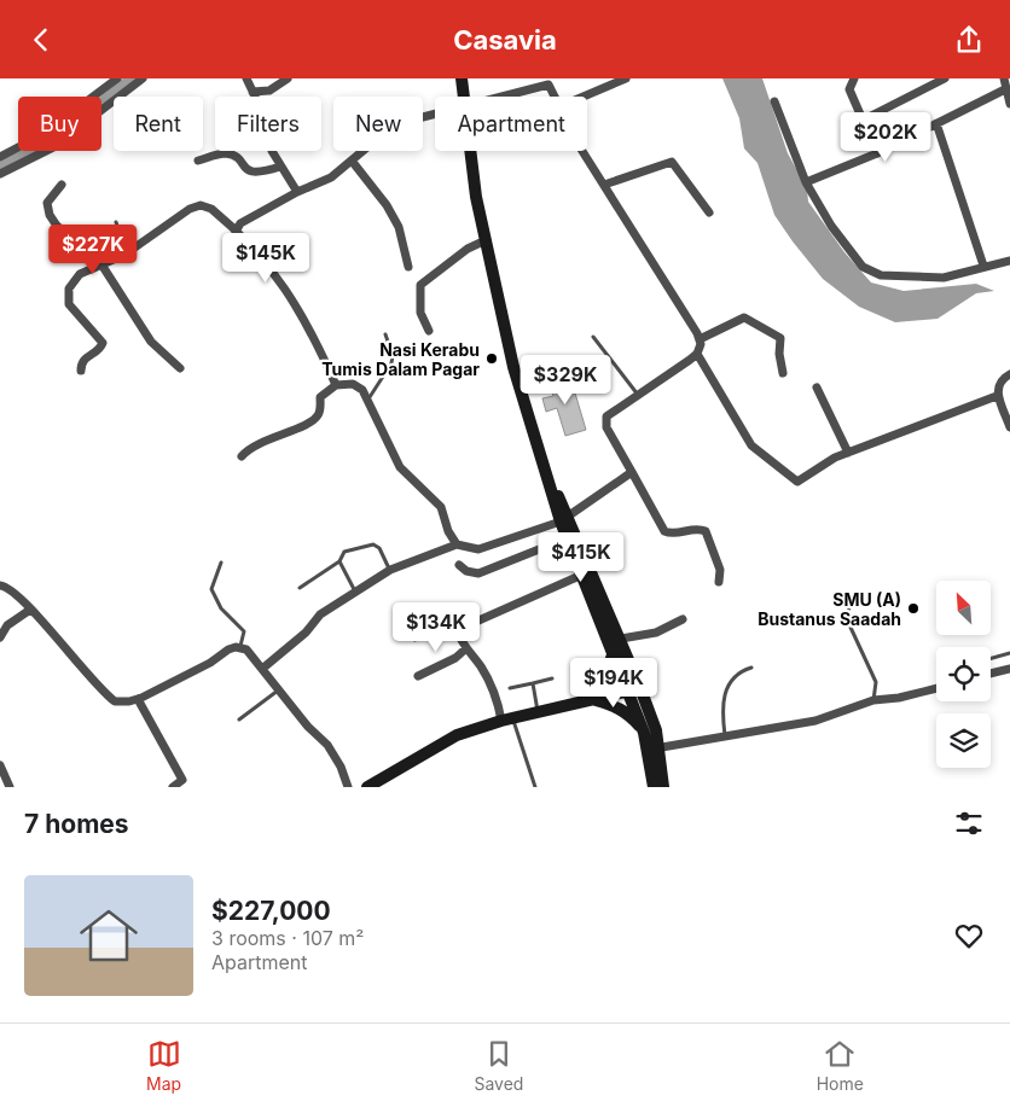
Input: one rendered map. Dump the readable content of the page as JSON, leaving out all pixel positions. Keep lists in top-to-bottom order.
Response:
{
  "places": ["Nasi Kerabu Tumis Dalam Pagar", "SMU (A) Bustanus Saadah"],
  "north": "top left",
  "page": {
    "header": "Casavia",
    "chip": [
      "Buy",
      "Rent",
      "Filters",
      "New",
      "Apartment"
    ],
    "price": [
      "$202K",
      "$227K",
      "$145K",
      "$329K",
      "$415K",
      "$134K",
      "$194K"
    ],
    "heading": "7 homes",
    "list": [
      {
        "name": "$227,000",
        "note": "3 rooms · 107 m² · Apartment"
      }
    ],
    "tabs": ["Map", "Saved", "Home"]
  }
}
